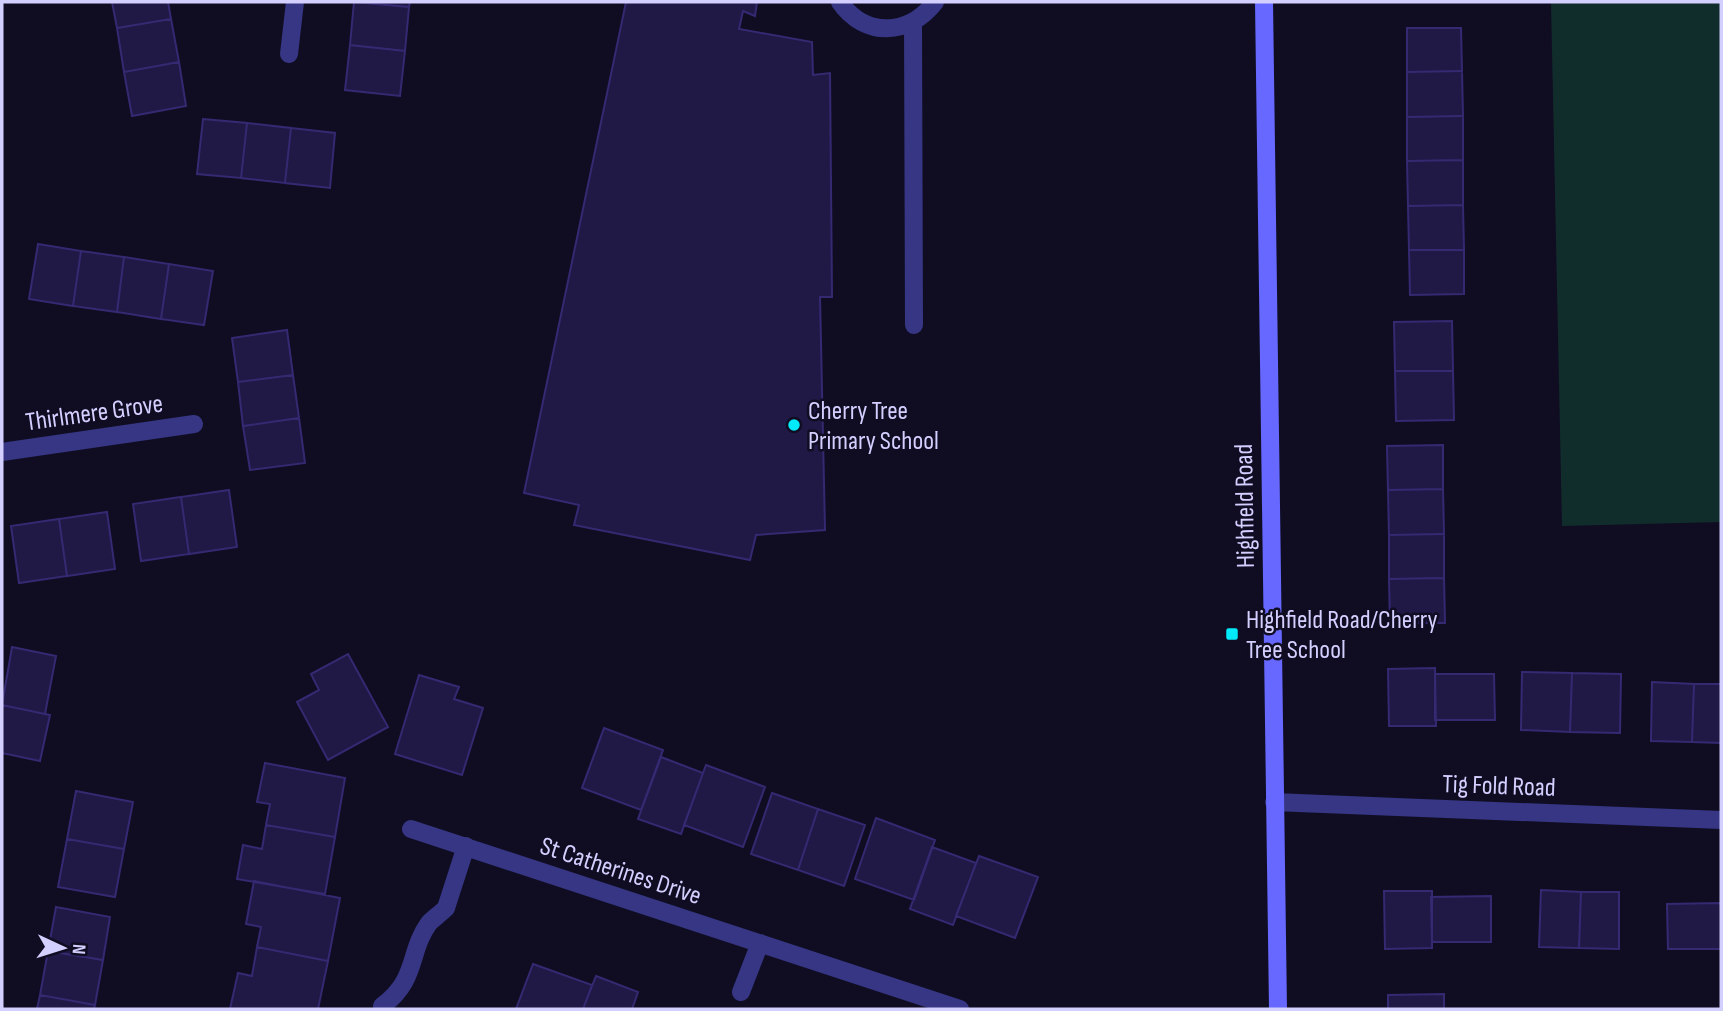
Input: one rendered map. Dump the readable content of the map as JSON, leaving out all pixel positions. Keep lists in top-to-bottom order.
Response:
{
  "streets": {
    "street": [
      "Thirlmere Grove",
      "Highfield Road",
      "Tig Fold Road",
      "St Catherines Drive"
    ]
  },
  "crossings": [
    ["Highfield Road", "Tig Fold Road"]
  ],
  "places": {
    "other": ["Cherry Tree Primary School"],
    "transit": ["Highfield Road/Cherry Tree School"]
  },
  "north": "right"
}
